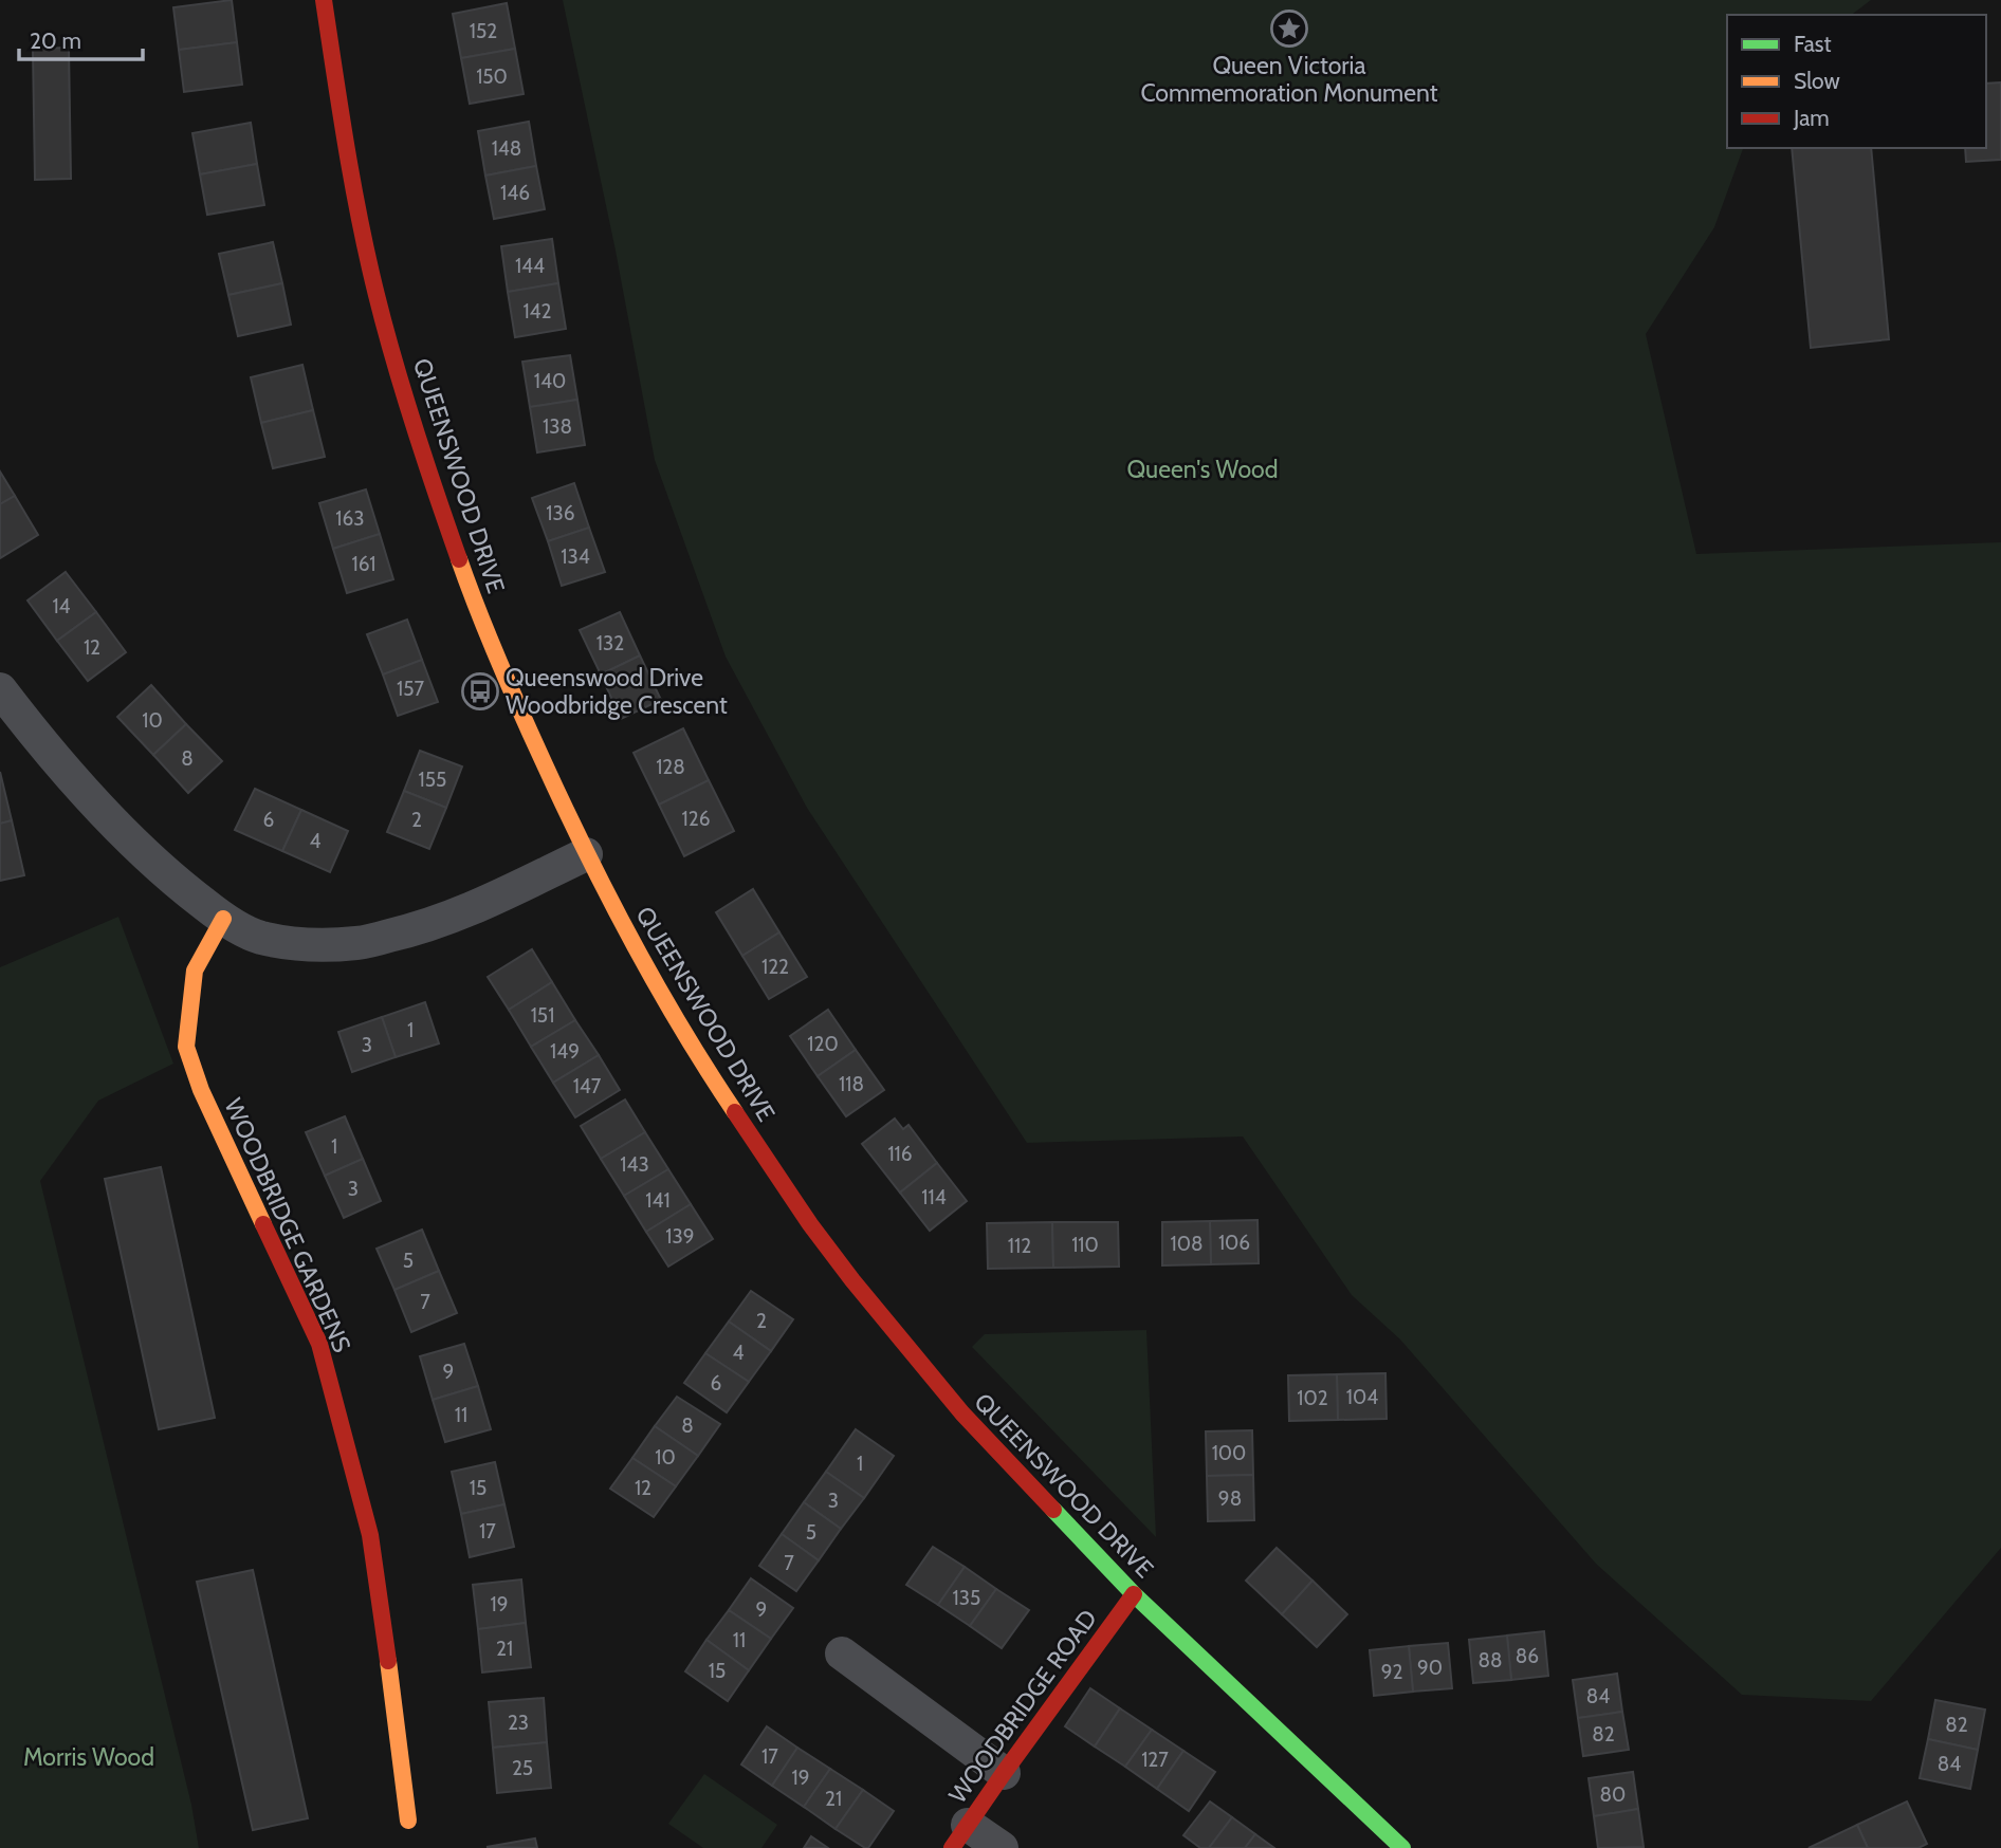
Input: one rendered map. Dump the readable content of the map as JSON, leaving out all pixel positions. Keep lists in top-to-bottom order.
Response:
{
  "streets": {
    "street": ["QUEENSWOOD DRIVE", "WOODBRIDGE GARDENS", "WOODBRIDGE ROAD"]
  },
  "crossings": [
    ["QUEENSWOOD DRIVE", "WOODBRIDGE ROAD"]
  ],
  "parks": ["Queen's Wood", "Morris Wood"],
  "places": {
    "place": ["Queen Victoria Commemoration Monument"],
    "bus stop": ["Queenswood Drive Woodbridge Crescent"]
  },
  "house_numbers": [
    "152",
    "150",
    "148",
    "146",
    "144",
    "142",
    "140",
    "138",
    "136",
    "163",
    "134",
    "161",
    "14",
    "132",
    "12",
    "157",
    "10",
    "8",
    "128",
    "155",
    "126",
    "6",
    "2",
    "4",
    "122",
    "151",
    "1",
    "120",
    "3",
    "149",
    "118",
    "147",
    "1",
    "116",
    "143",
    "3",
    "114",
    "141",
    "139",
    "106",
    "108",
    "110",
    "112",
    "5",
    "7",
    "2",
    "4",
    "9",
    "6",
    "104",
    "102",
    "11",
    "8",
    "100",
    "10",
    "1",
    "15",
    "12",
    "98",
    "3",
    "17",
    "5",
    "7",
    "135",
    "19",
    "9",
    "11",
    "21",
    "86",
    "88",
    "90",
    "15",
    "92",
    "84",
    "23",
    "82",
    "82",
    "17",
    "127",
    "84",
    "25",
    "19",
    "80",
    "21"
  ],
  "legend": ["Fast", "Slow", "Jam"],
  "scale_bar": "20 m"
}
